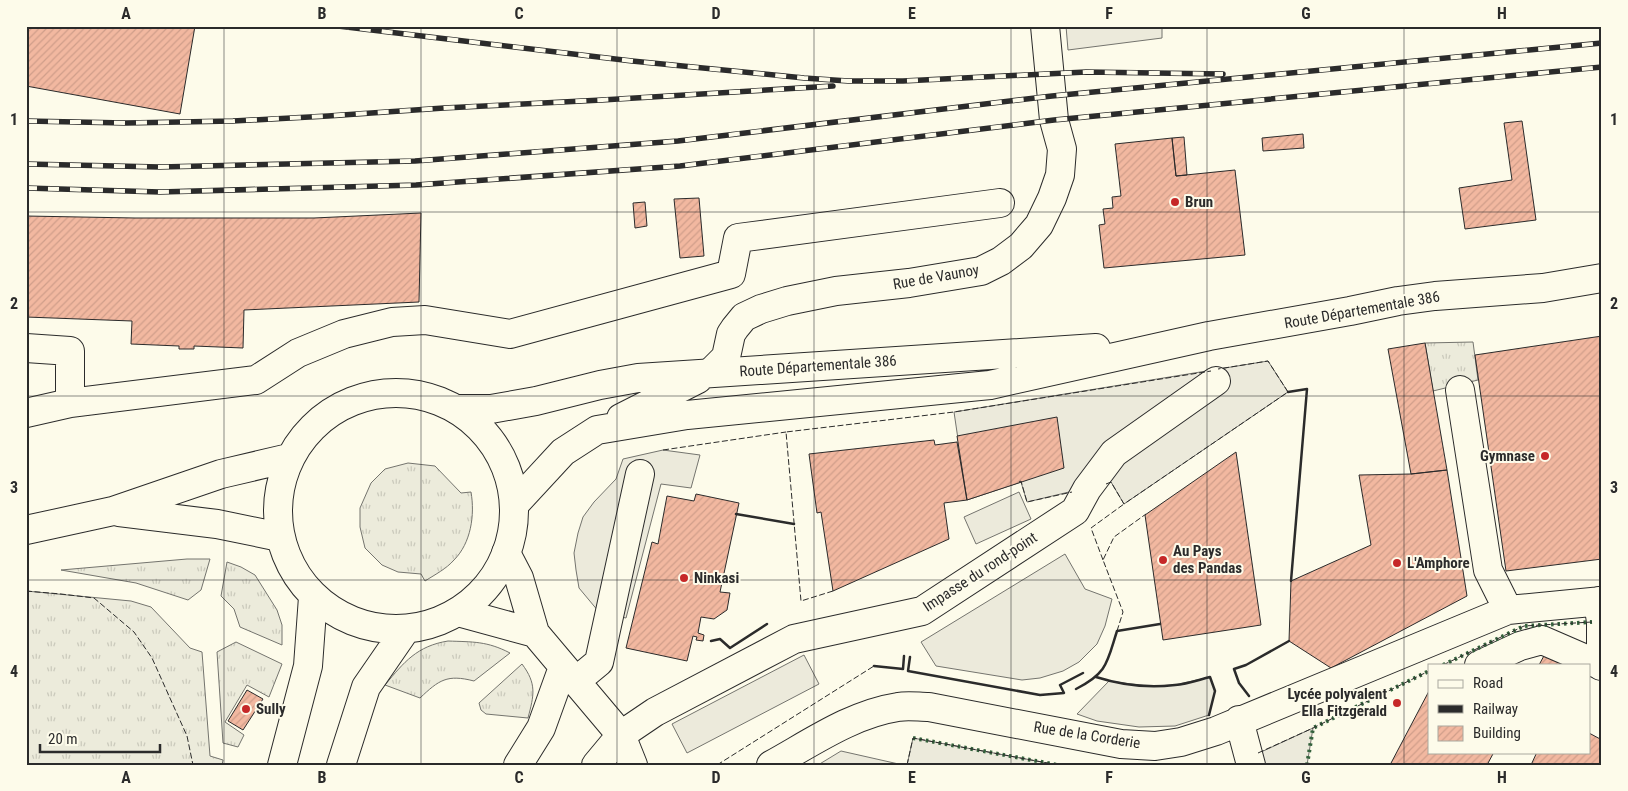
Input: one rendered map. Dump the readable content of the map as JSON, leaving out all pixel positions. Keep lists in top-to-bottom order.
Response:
{
  "streets": {
    "main road": [
      "Rue de Vaunoy",
      "Route Départementale 386",
      "Impasse du rond-point",
      "Rue de la Corderie"
    ]
  },
  "crossings": [
    ["Rue de Vaunoy", "Route Départementale 386"]
  ],
  "places": [
    "Brun",
    "Gymnase",
    "Au Pays des Pandas",
    "L'Amphore",
    "Ninkasi",
    "Lycée polyvalent Ella Fitzgerald",
    "Sully"
  ],
  "legend": ["Road", "Railway", "Building"],
  "scale_bar": "20 m",
  "grid": {
    "columns": [
      "A",
      "B",
      "C",
      "D",
      "E",
      "F",
      "G",
      "H"
    ],
    "rows": [
      "1",
      "2",
      "3",
      "4"
    ]
  }
}
